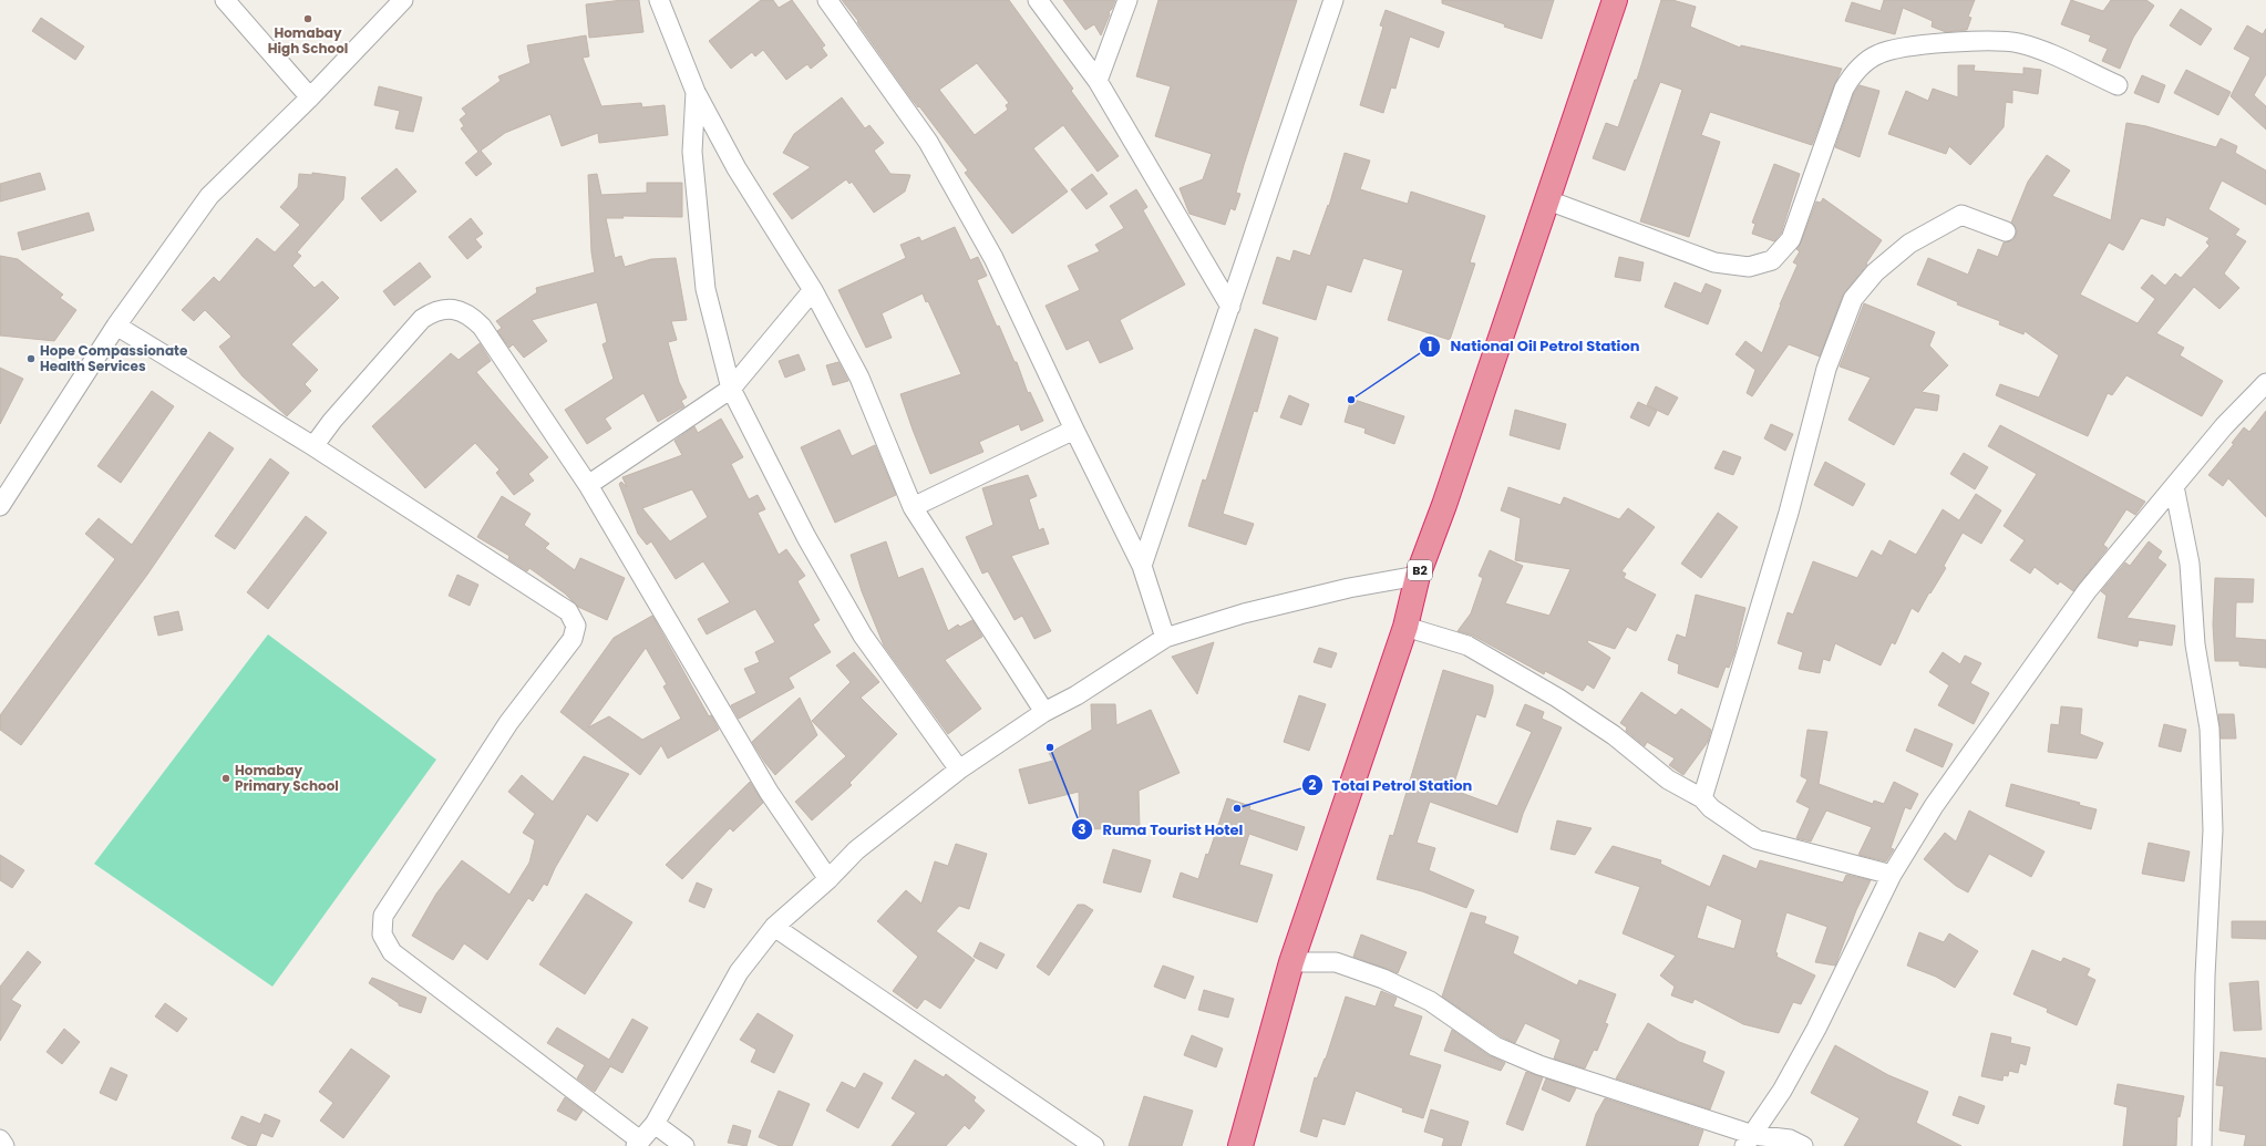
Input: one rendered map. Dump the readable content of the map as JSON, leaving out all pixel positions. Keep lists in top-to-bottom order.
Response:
{
  "streets": {
    "highway": ["B2"]
  },
  "places": [
    "Homabay High School",
    "Hope Compassionate Health Services",
    "National Oil Petrol Station",
    "Ruma Tourist Hotel",
    "Homabay Primary School",
    "Total Petrol Station"
  ]
}
